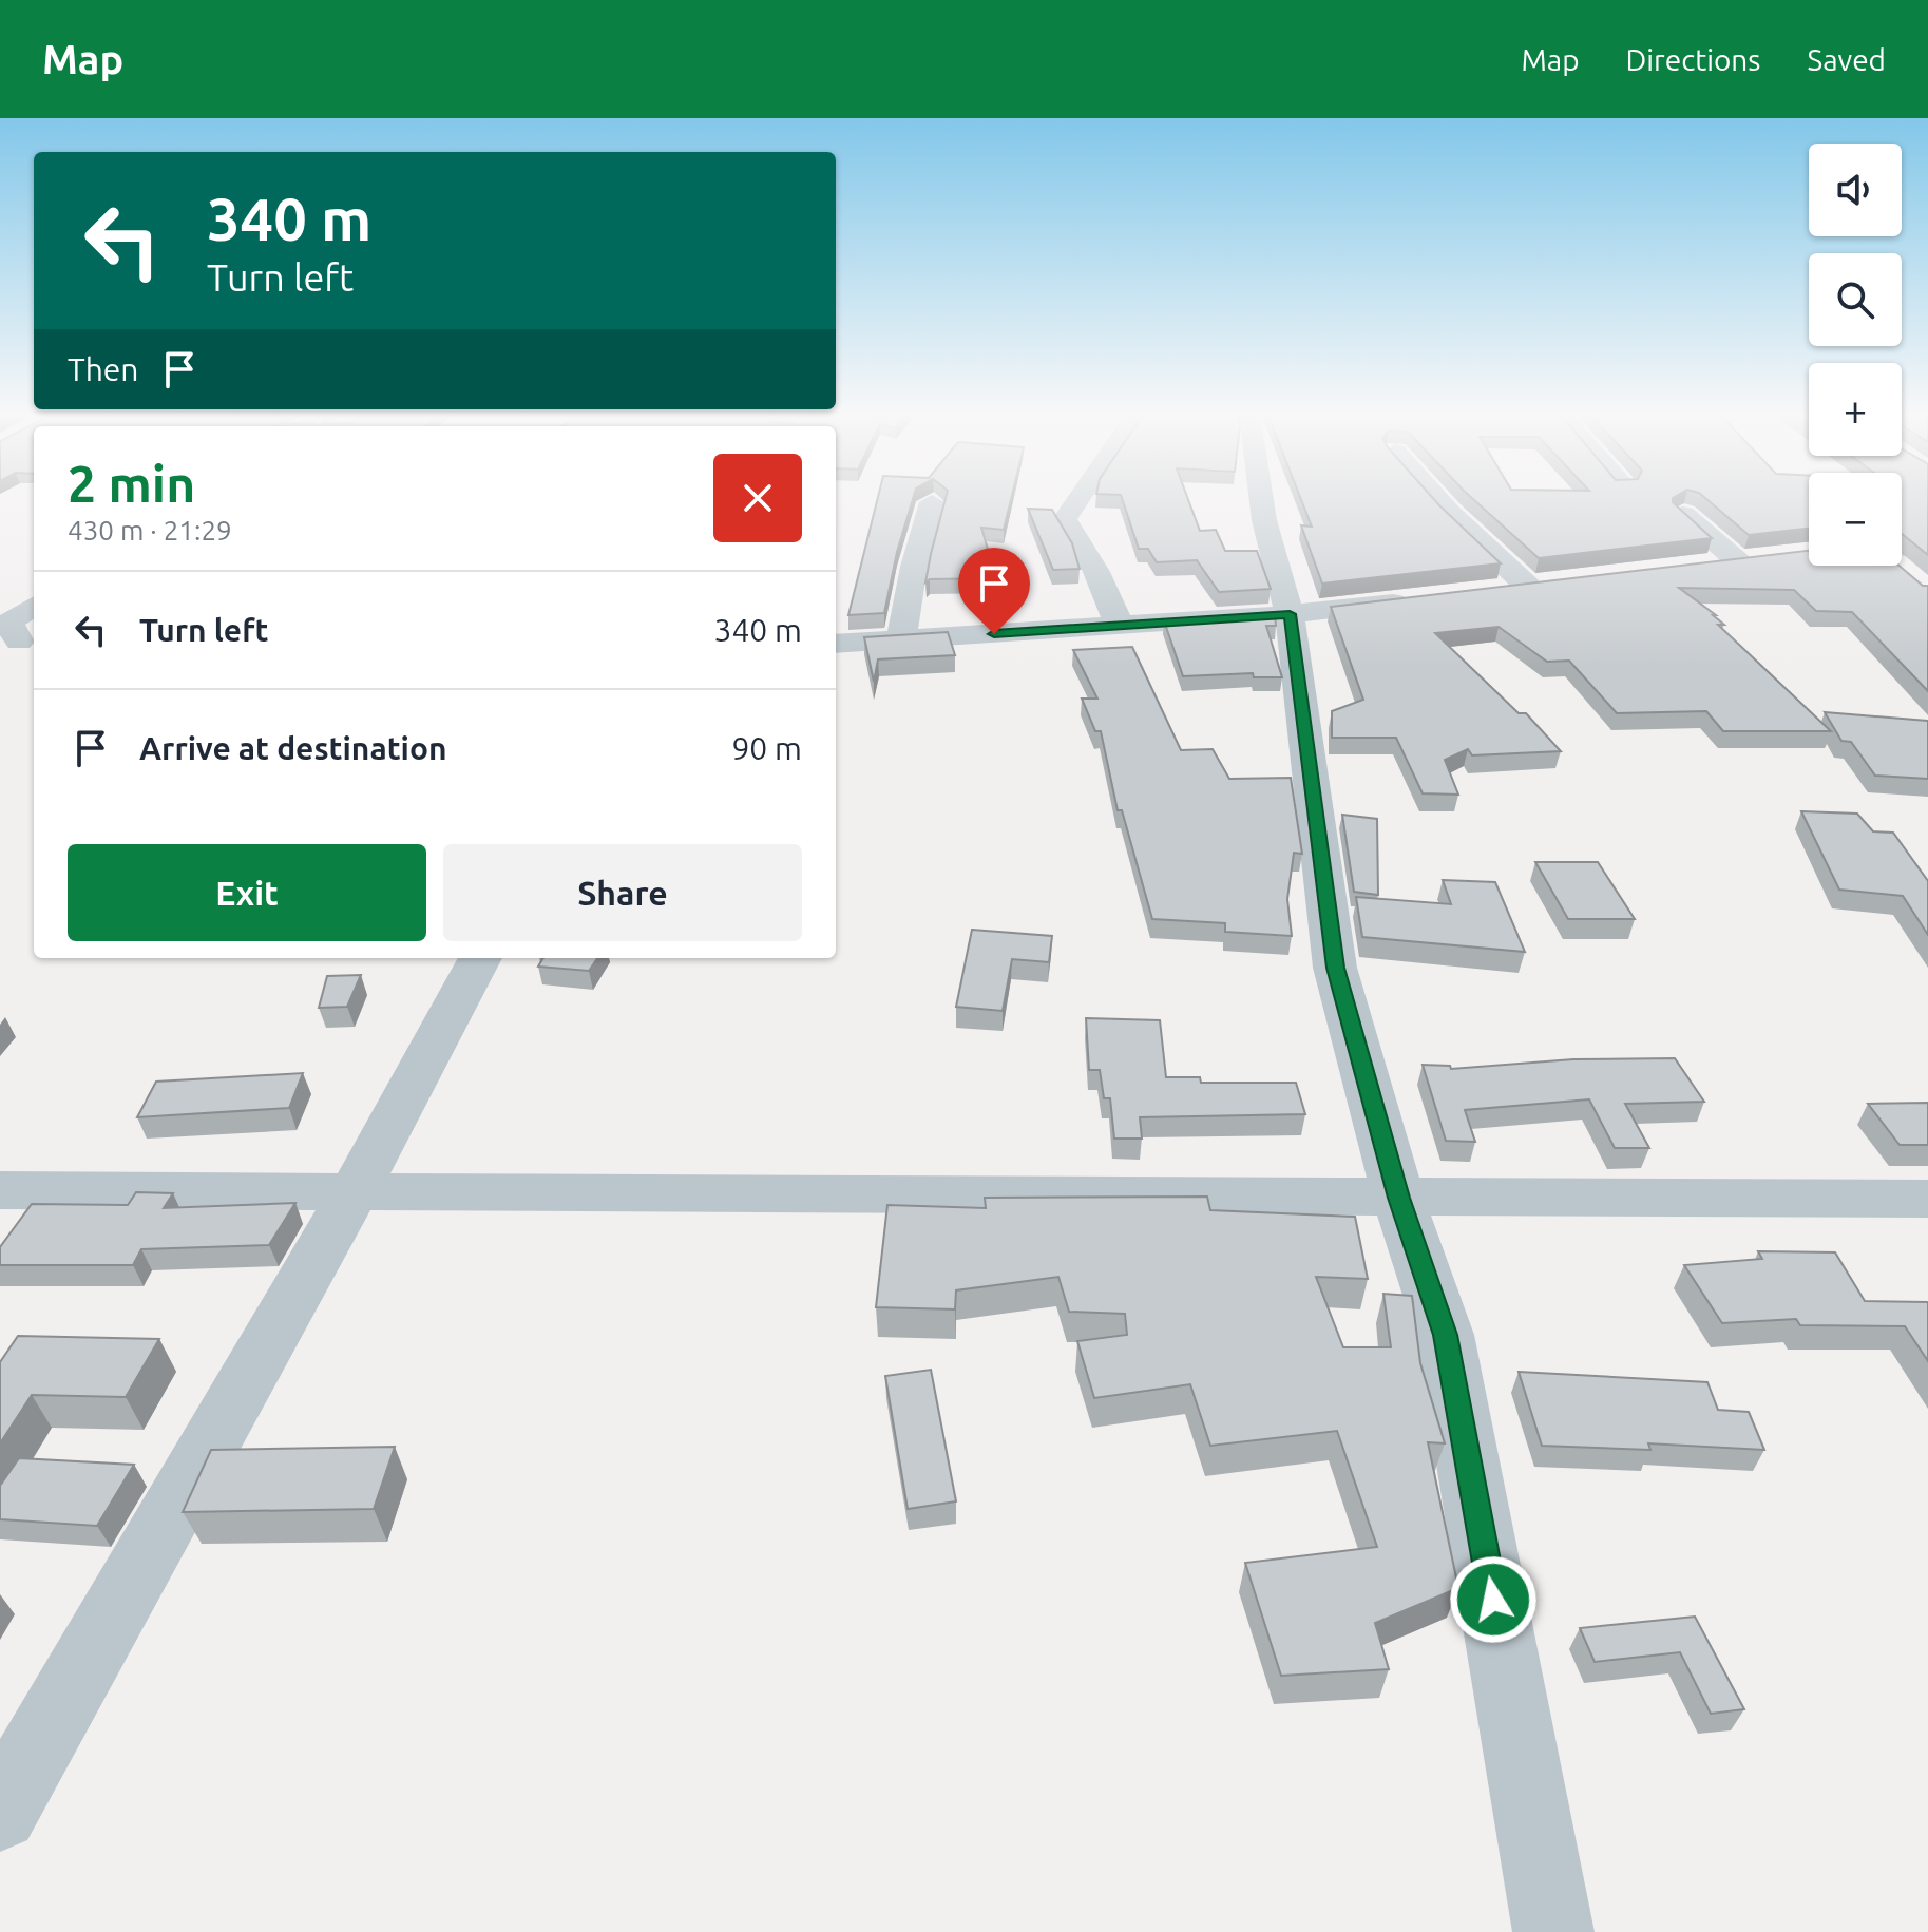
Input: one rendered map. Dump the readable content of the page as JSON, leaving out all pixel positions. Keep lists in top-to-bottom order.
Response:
{
  "page": {
    "header": "Map",
    "nav": ["Map", "Directions", "Saved"],
    "map_buttons": ["+", "−"],
    "turn": ["340 m", "Turn left"],
    "then": "Then",
    "heading": ["2 min", "430 m · 21:29"],
    "list": [
      {
        "name": "Turn left",
        "value": "340 m"
      },
      {
        "name": "Arrive at destination",
        "value": "90 m"
      }
    ],
    "buttons": ["Exit", "Share"]
  }
}
